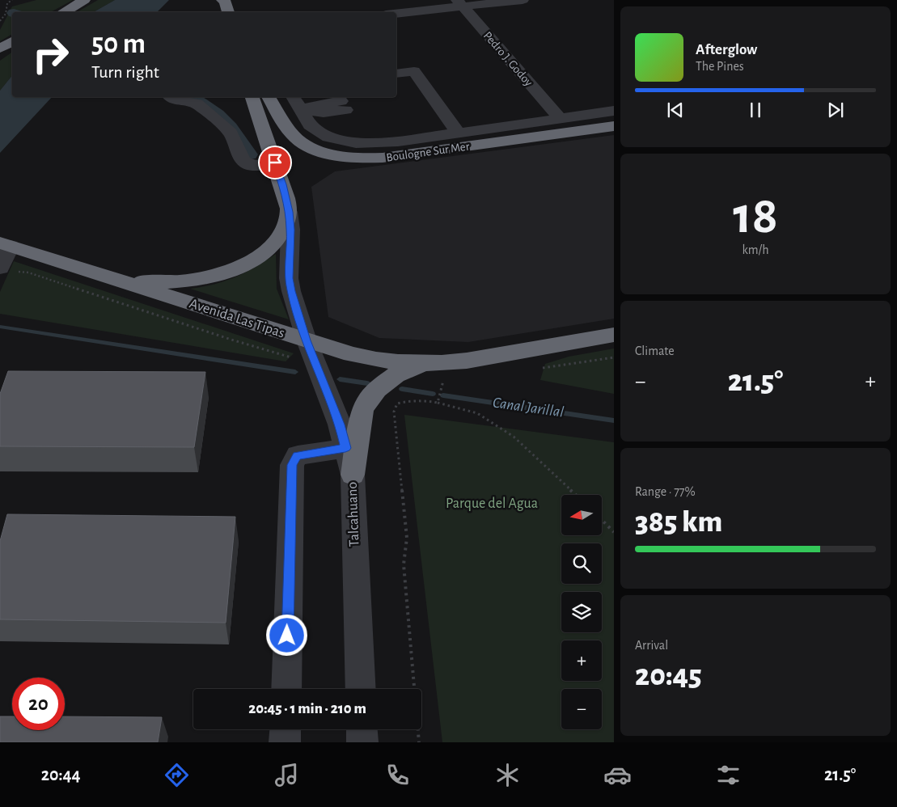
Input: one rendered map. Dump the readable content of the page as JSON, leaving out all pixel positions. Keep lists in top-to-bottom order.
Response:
{
  "streets": {
    "highway": ["Boulogne Sur Mer", "Avenida Las Tipas"],
    "street": ["Pedro J. Godoy", "Talcahuano"]
  },
  "crossings": [
    ["Pedro J. Godoy", "Boulogne Sur Mer"],
    ["Avenida Las Tipas", "Talcahuano"]
  ],
  "water": ["Canal Jarillal"],
  "parks": ["Parque del Agua"],
  "north": "left",
  "page": {
    "turn": ["50 m", "Turn right"],
    "song": ["Afterglow", "The Pines"],
    "tile": [
      ["18", "km/h"],
      "Climate",
      ["Range · 77%", "385 km"],
      ["Arrival", "20:45"]
    ],
    "heat": ["−", "21.5°", "+"],
    "map_buttons": ["+", "−"],
    "limit": "20",
    "trip": "20:45 · 1 min · 210 m",
    "tabs": ["20:44", "21.5°"]
  }
}
